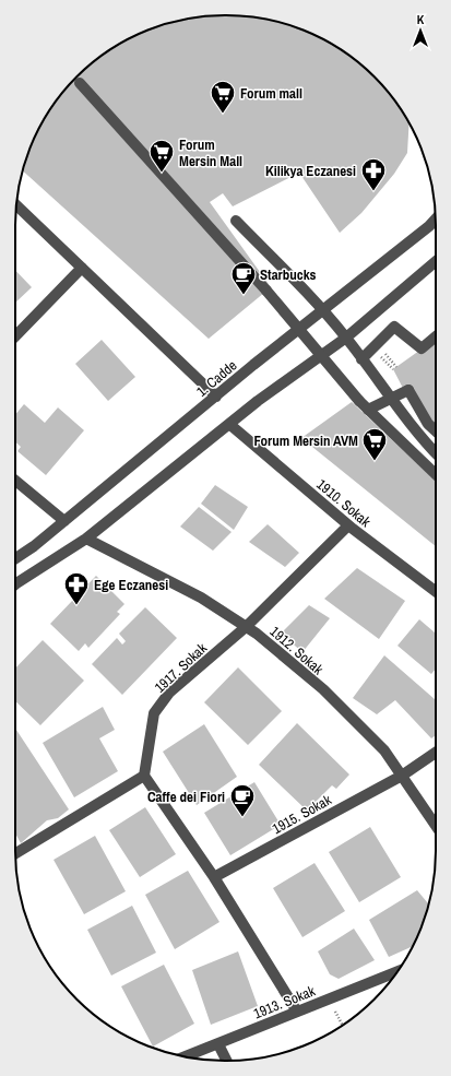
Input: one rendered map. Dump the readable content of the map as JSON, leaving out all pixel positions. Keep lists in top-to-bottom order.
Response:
{
  "streets": {
    "street": [
      "1. Cadde",
      "1910. Sokak",
      "1912. Sokak",
      "1917. Sokak",
      "1915. Sokak",
      "1913. Sokak"
    ]
  },
  "crossings": [
    ["1910. Sokak", "1917. Sokak"],
    ["1912. Sokak", "1917. Sokak"],
    ["1912. Sokak", "1915. Sokak"]
  ],
  "places": {
    "supermarket": ["Forum mall", "Forum Mersin Mall", "Forum Mersin AVM"],
    "pharmacy": ["Kilikya Eczanesi", "Ege Eczanesi"],
    "cafe": ["Starbucks", "Caffe dei Fiori"]
  },
  "north": "top"
}
